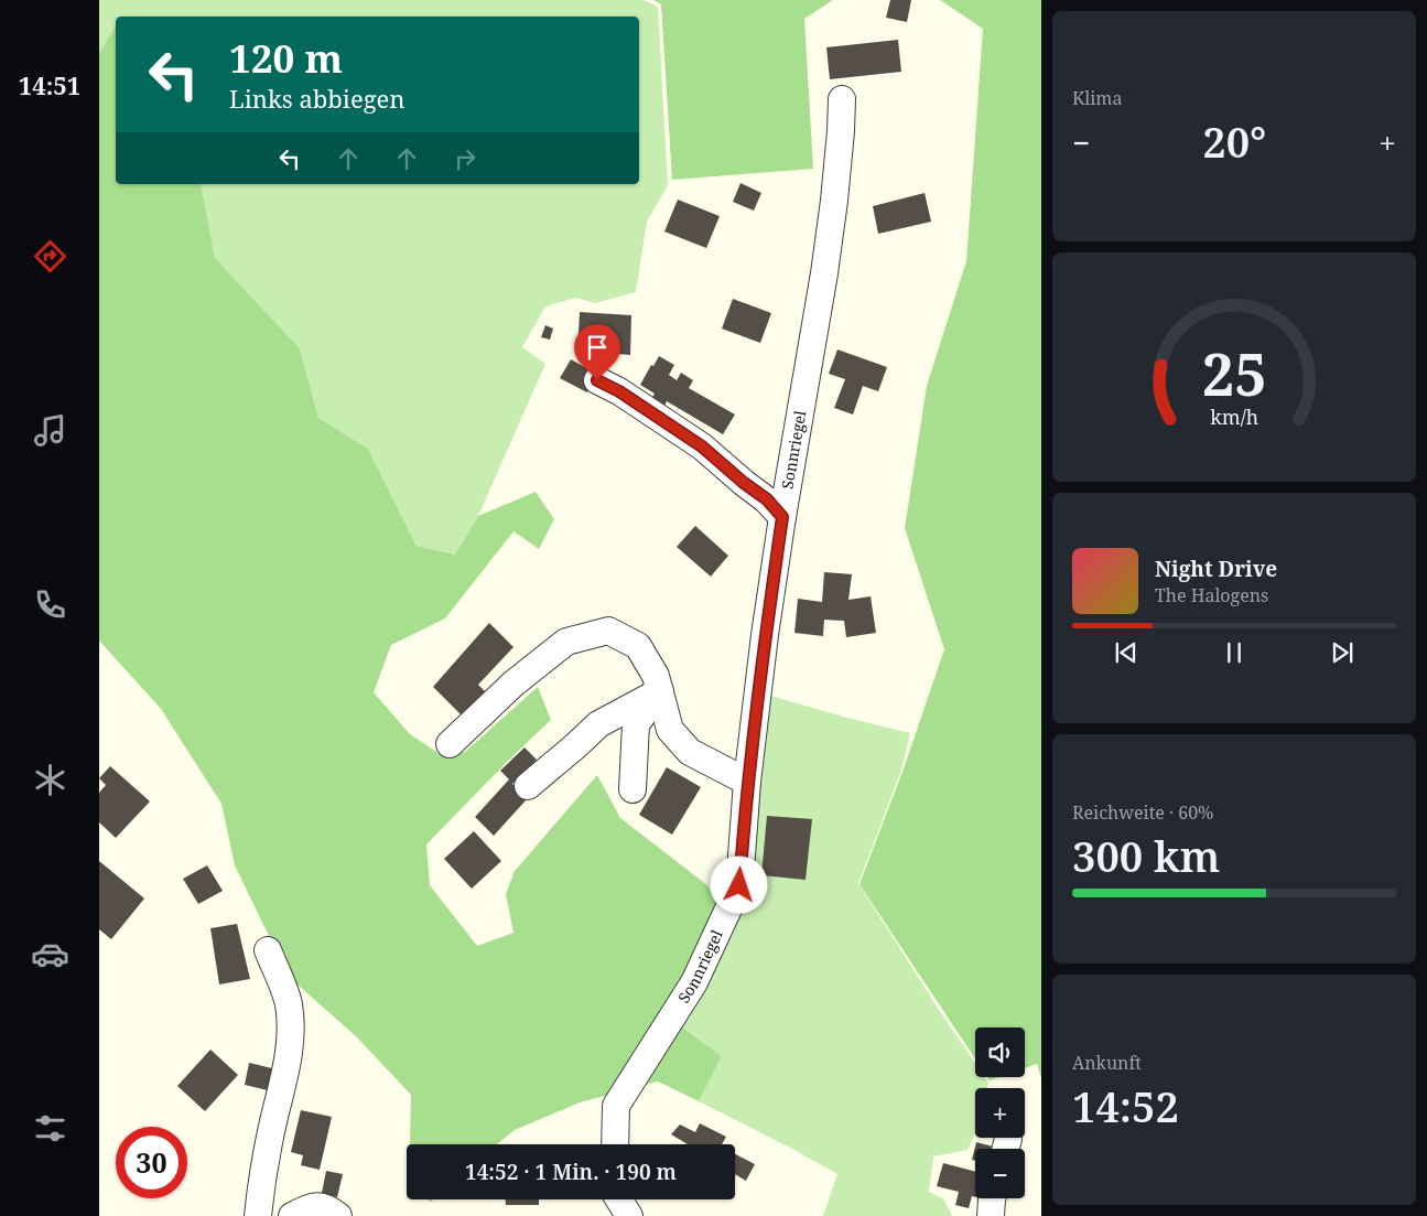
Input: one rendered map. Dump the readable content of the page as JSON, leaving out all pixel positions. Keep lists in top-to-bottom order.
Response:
{
  "streets": {
    "street": ["Sonnriegel"]
  },
  "page": {
    "tabs": "14:51",
    "tile": [
      "Klima",
      ["Reichweite · 60%", "300 km"],
      ["Ankunft", "14:52"]
    ],
    "turn": ["120 m", "Links abbiegen"],
    "heat": ["−", "20°", "+"],
    "song": ["Night Drive", "The Halogens"],
    "map_buttons": ["+", "−"],
    "limit": "30",
    "trip": "14:52 · 1 Min. · 190 m",
    "gauge": ["25", "km/h"]
  }
}
